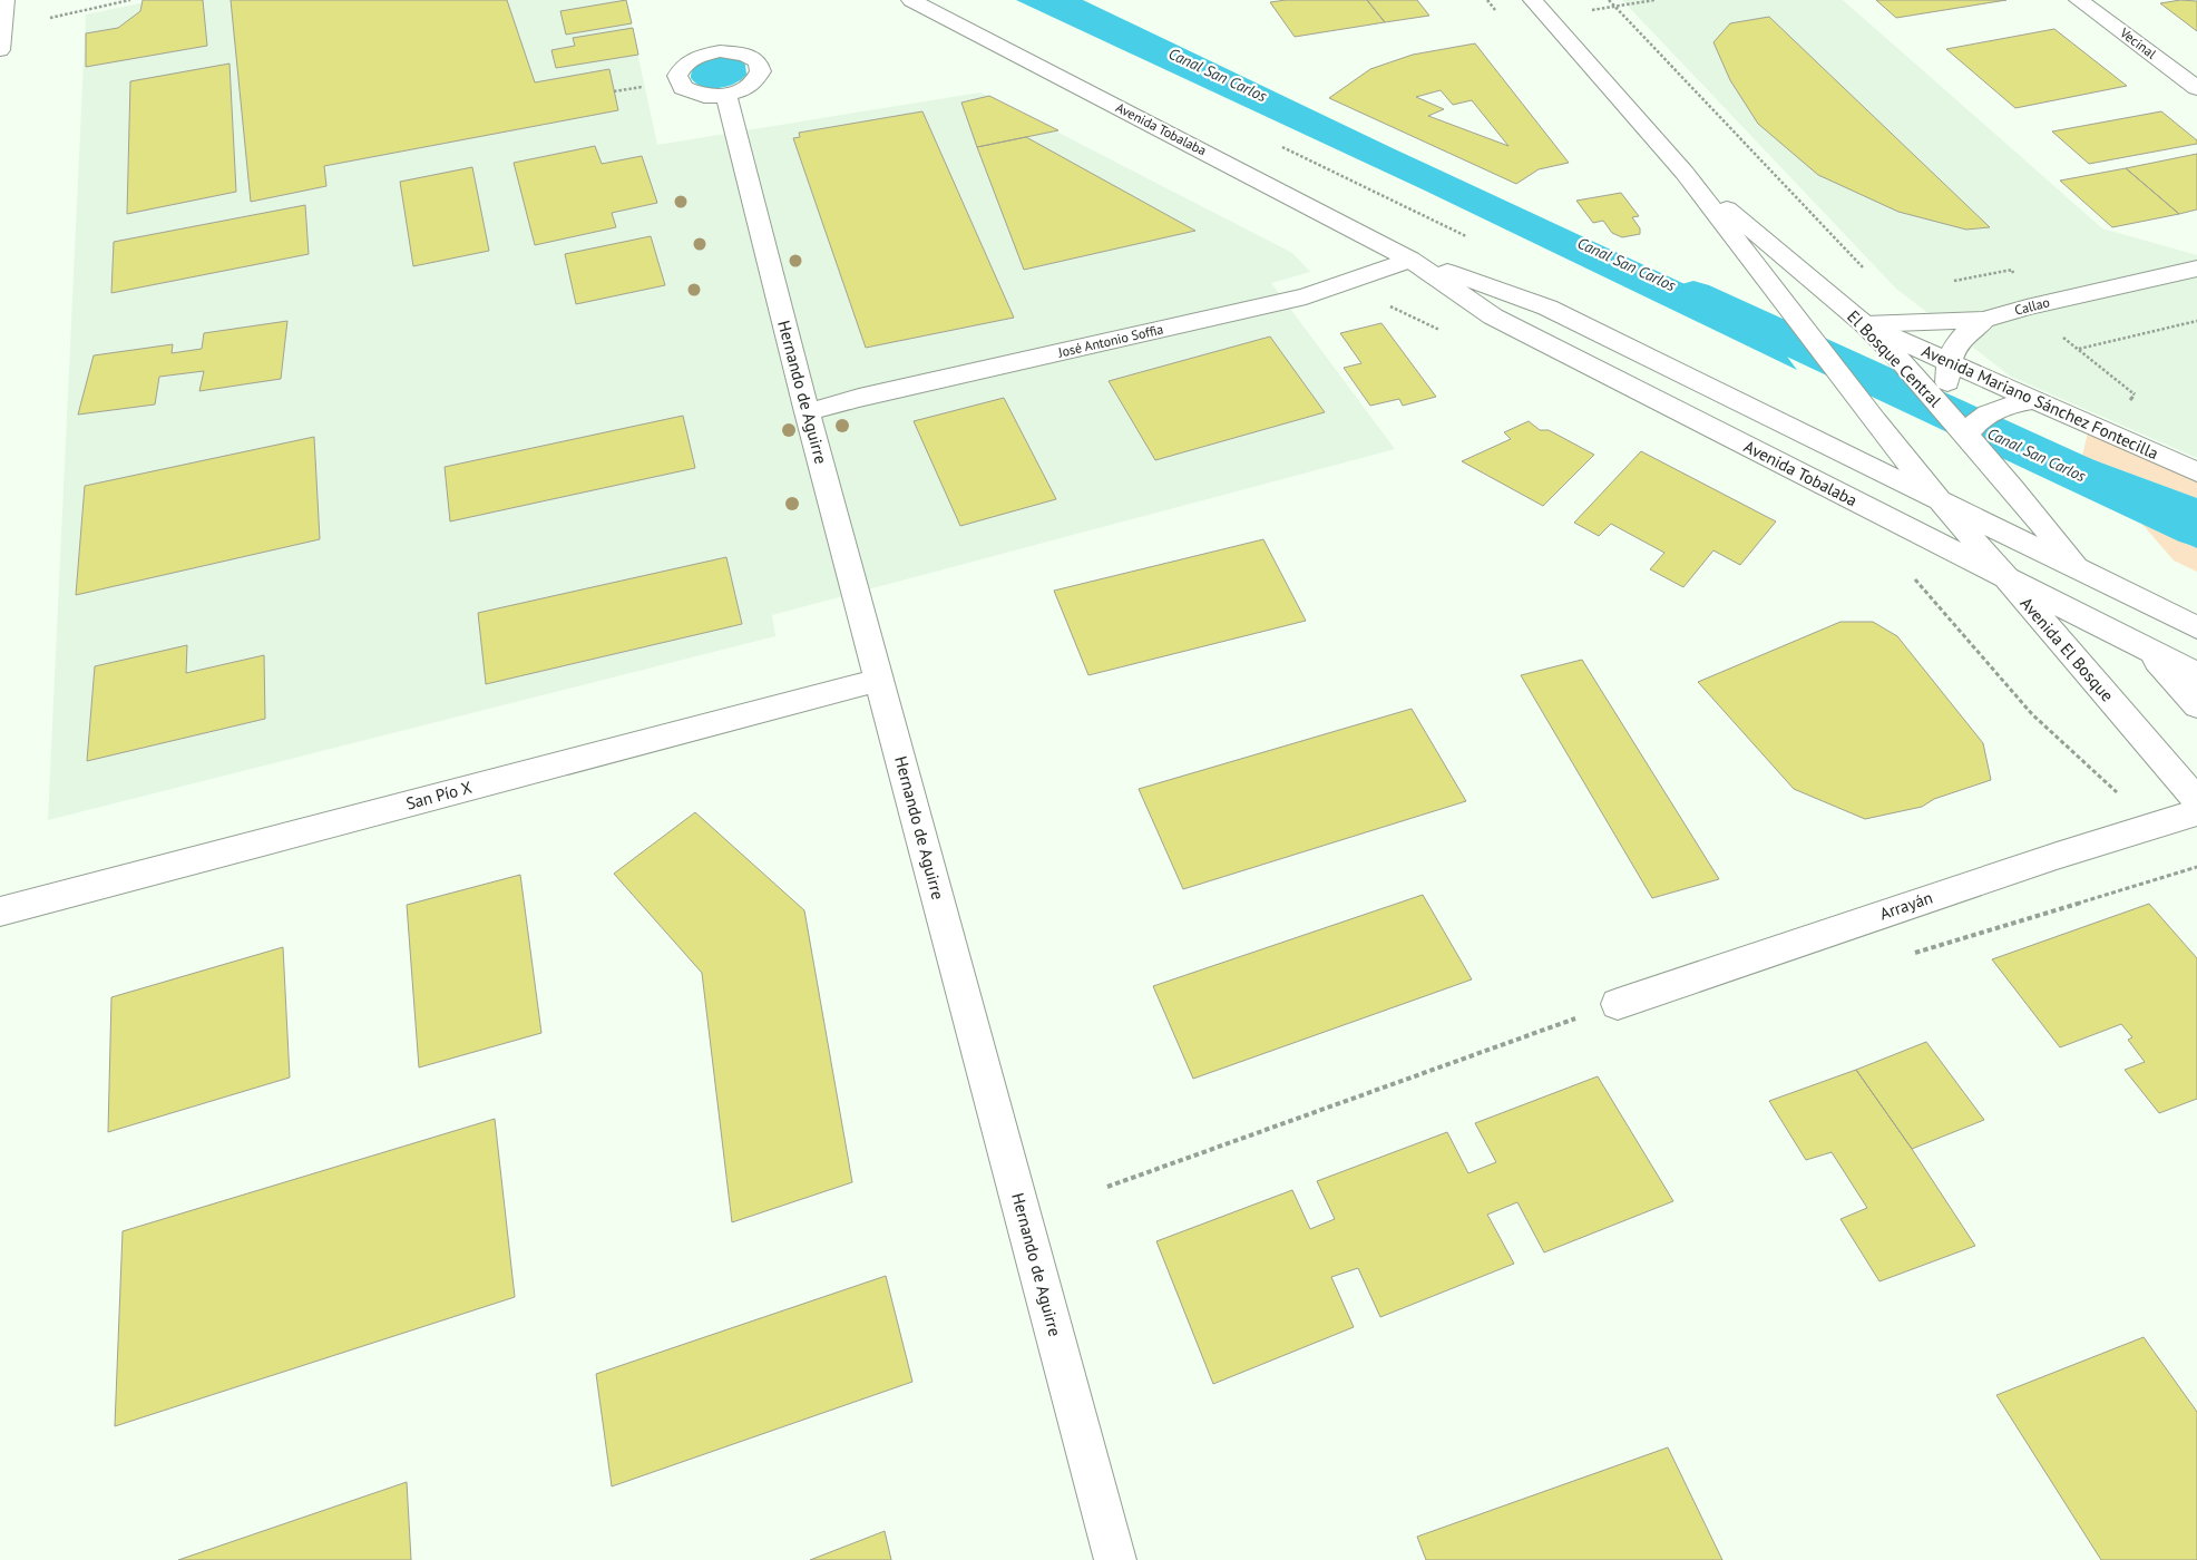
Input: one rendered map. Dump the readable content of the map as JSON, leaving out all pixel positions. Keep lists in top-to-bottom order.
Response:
{
  "streets": {
    "street": [
      "Vecinal",
      "Avenida Tobalaba",
      "Callao",
      "José Antonio Soffia",
      "El Bosque Central",
      "Hernando de Aguirre",
      "Avenida Mariano Sánchez Fontecilla",
      "Avenida El Bosque",
      "San Pío X",
      "Arrayán"
    ]
  },
  "crossings": [
    ["Avenida Tobalaba", "José Antonio Soffia"],
    ["Avenida Tobalaba", "El Bosque Central"],
    ["Avenida Tobalaba", "Avenida El Bosque"],
    ["Callao", "El Bosque Central"],
    ["Callao", "Avenida Mariano Sánchez Fontecilla"],
    ["José Antonio Soffia", "Hernando de Aguirre"],
    ["El Bosque Central", "Avenida Mariano Sánchez Fontecilla"],
    ["El Bosque Central", "Avenida El Bosque"],
    ["Hernando de Aguirre", "San Pío X"]
  ],
  "water": ["Canal San Carlos"]
}
